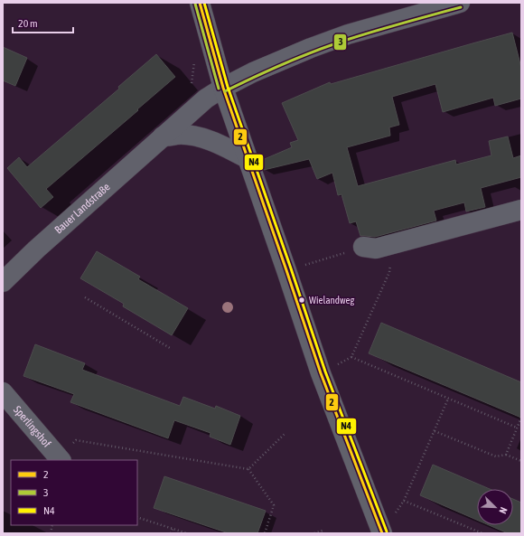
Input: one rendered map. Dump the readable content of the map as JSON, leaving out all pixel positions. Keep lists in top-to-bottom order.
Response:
{
  "streets": {
    "street": ["Bauer Landstraße", "Sperlingshof"]
  },
  "places": ["Wielandweg"],
  "lines": ["transit line 2", "transit line N4", "transit line 3"],
  "legend": ["2", "3", "N4"],
  "scale_bar": "20 m",
  "north": "bottom right"
}
